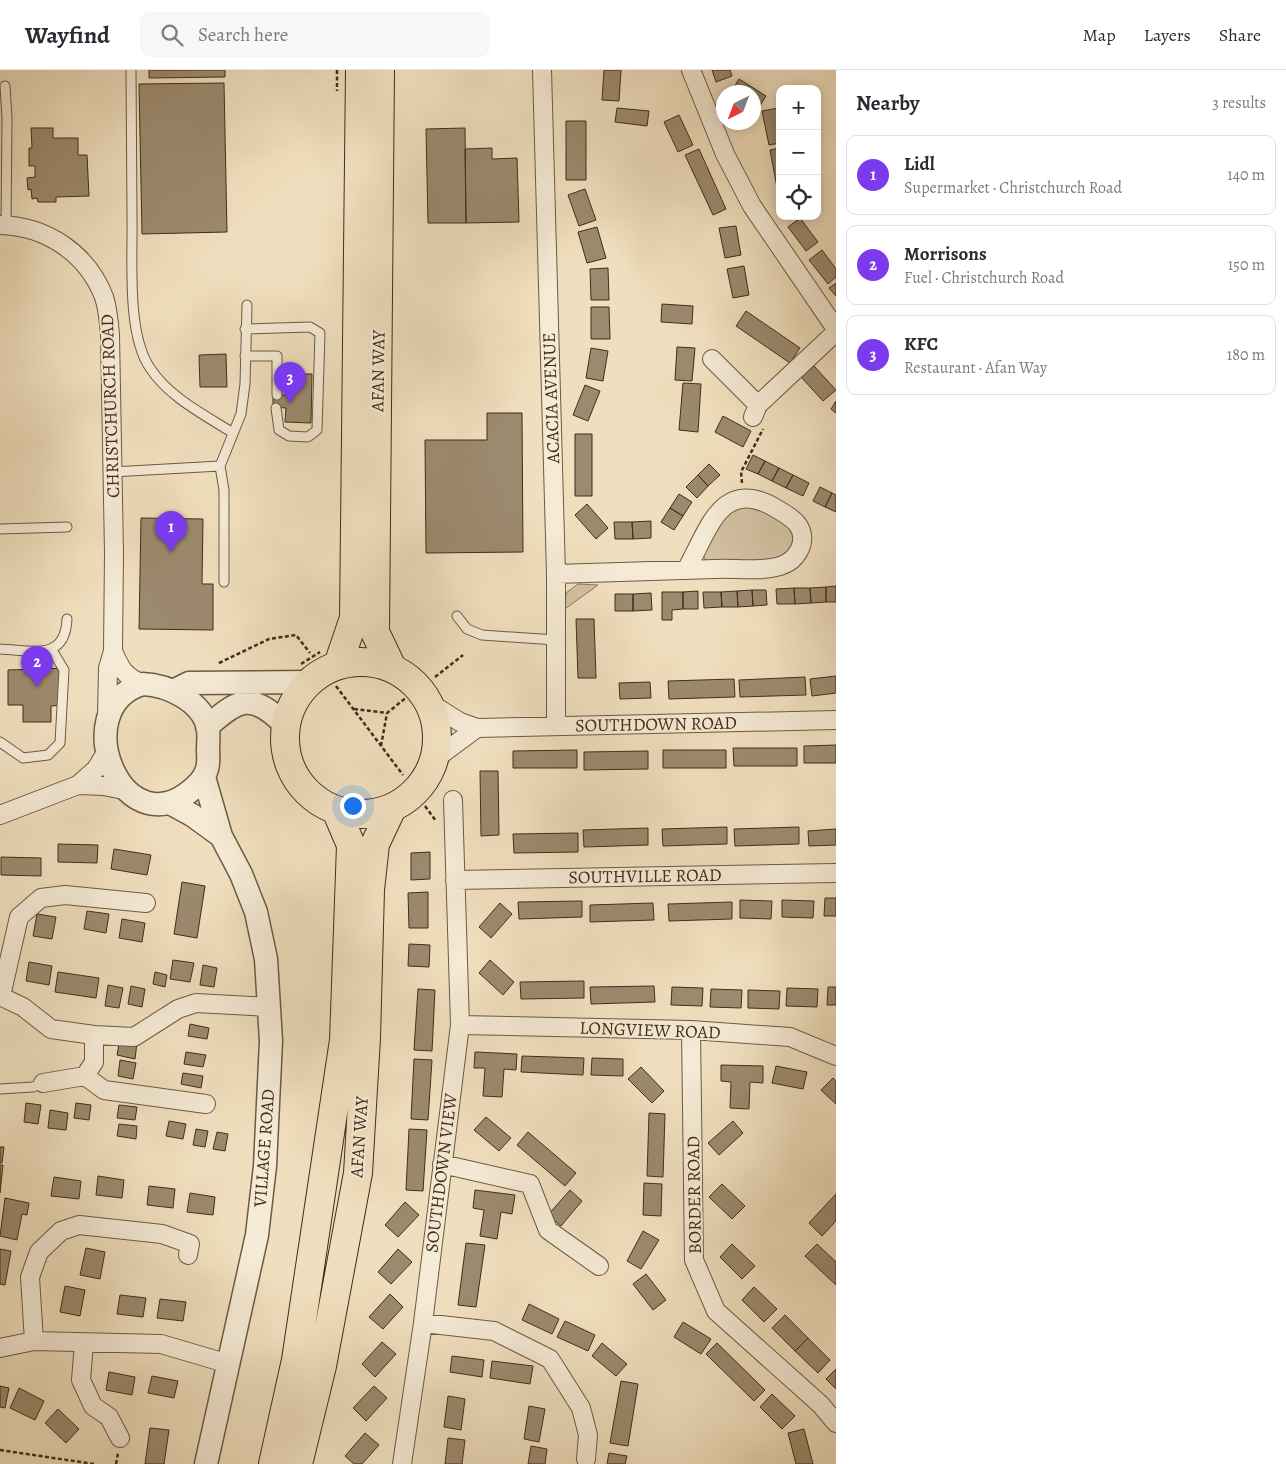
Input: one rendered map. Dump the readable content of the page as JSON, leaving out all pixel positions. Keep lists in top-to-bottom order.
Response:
{
  "streets": {
    "main road": ["AFAN WAY"],
    "street": [
      "ACACIA AVENUE",
      "CHRISTCHURCH ROAD",
      "SOUTHDOWN ROAD",
      "SOUTHVILLE ROAD",
      "LONGVIEW ROAD",
      "VILLAGE ROAD",
      "SOUTHDOWN VIEW",
      "BORDER ROAD"
    ]
  },
  "crossings": [
    ["ACACIA AVENUE", "SOUTHDOWN ROAD"],
    ["CHRISTCHURCH ROAD", "VILLAGE ROAD"],
    ["SOUTHVILLE ROAD", "SOUTHDOWN VIEW"],
    ["LONGVIEW ROAD", "SOUTHDOWN VIEW"],
    ["LONGVIEW ROAD", "BORDER ROAD"]
  ],
  "north": "bottom left",
  "page": {
    "header": "Wayfind",
    "search": "Search here",
    "nav": ["Map", "Layers", "Share"],
    "heading": ["Nearby", "3 results"],
    "map_buttons": ["+", "−"],
    "list": [
      {
        "mark": "1",
        "name": "Lidl",
        "note": "Supermarket · Christchurch Road",
        "value": "140 m"
      },
      {
        "mark": "2",
        "name": "Morrisons",
        "note": "Fuel · Christchurch Road",
        "value": "150 m"
      },
      {
        "mark": "3",
        "name": "KFC",
        "note": "Restaurant · Afan Way",
        "value": "180 m"
      }
    ],
    "pins": ["3", "1", "2"]
  }
}
